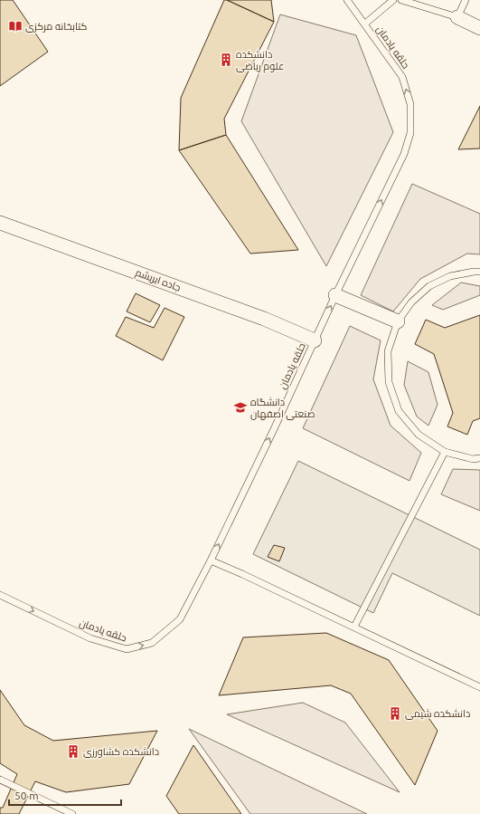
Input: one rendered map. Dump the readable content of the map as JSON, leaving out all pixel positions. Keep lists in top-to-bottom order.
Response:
{
  "streets": {
    "street": ["جاده ابریشم"],
    "lane": ["حلقه یادمان"]
  },
  "crossings": [
    ["حلقه یادمان", "جاده ابریشم"]
  ],
  "places": {
    "library": ["کتابخانه مرکزی"],
    "building": ["دانشکده علوم ریاضی", "دانشکده شیمی", "دانشکده کشاورزی"],
    "school or university": ["دانشگاه صنعتی اصفهان"]
  },
  "scale_bar": "50 m"
}
